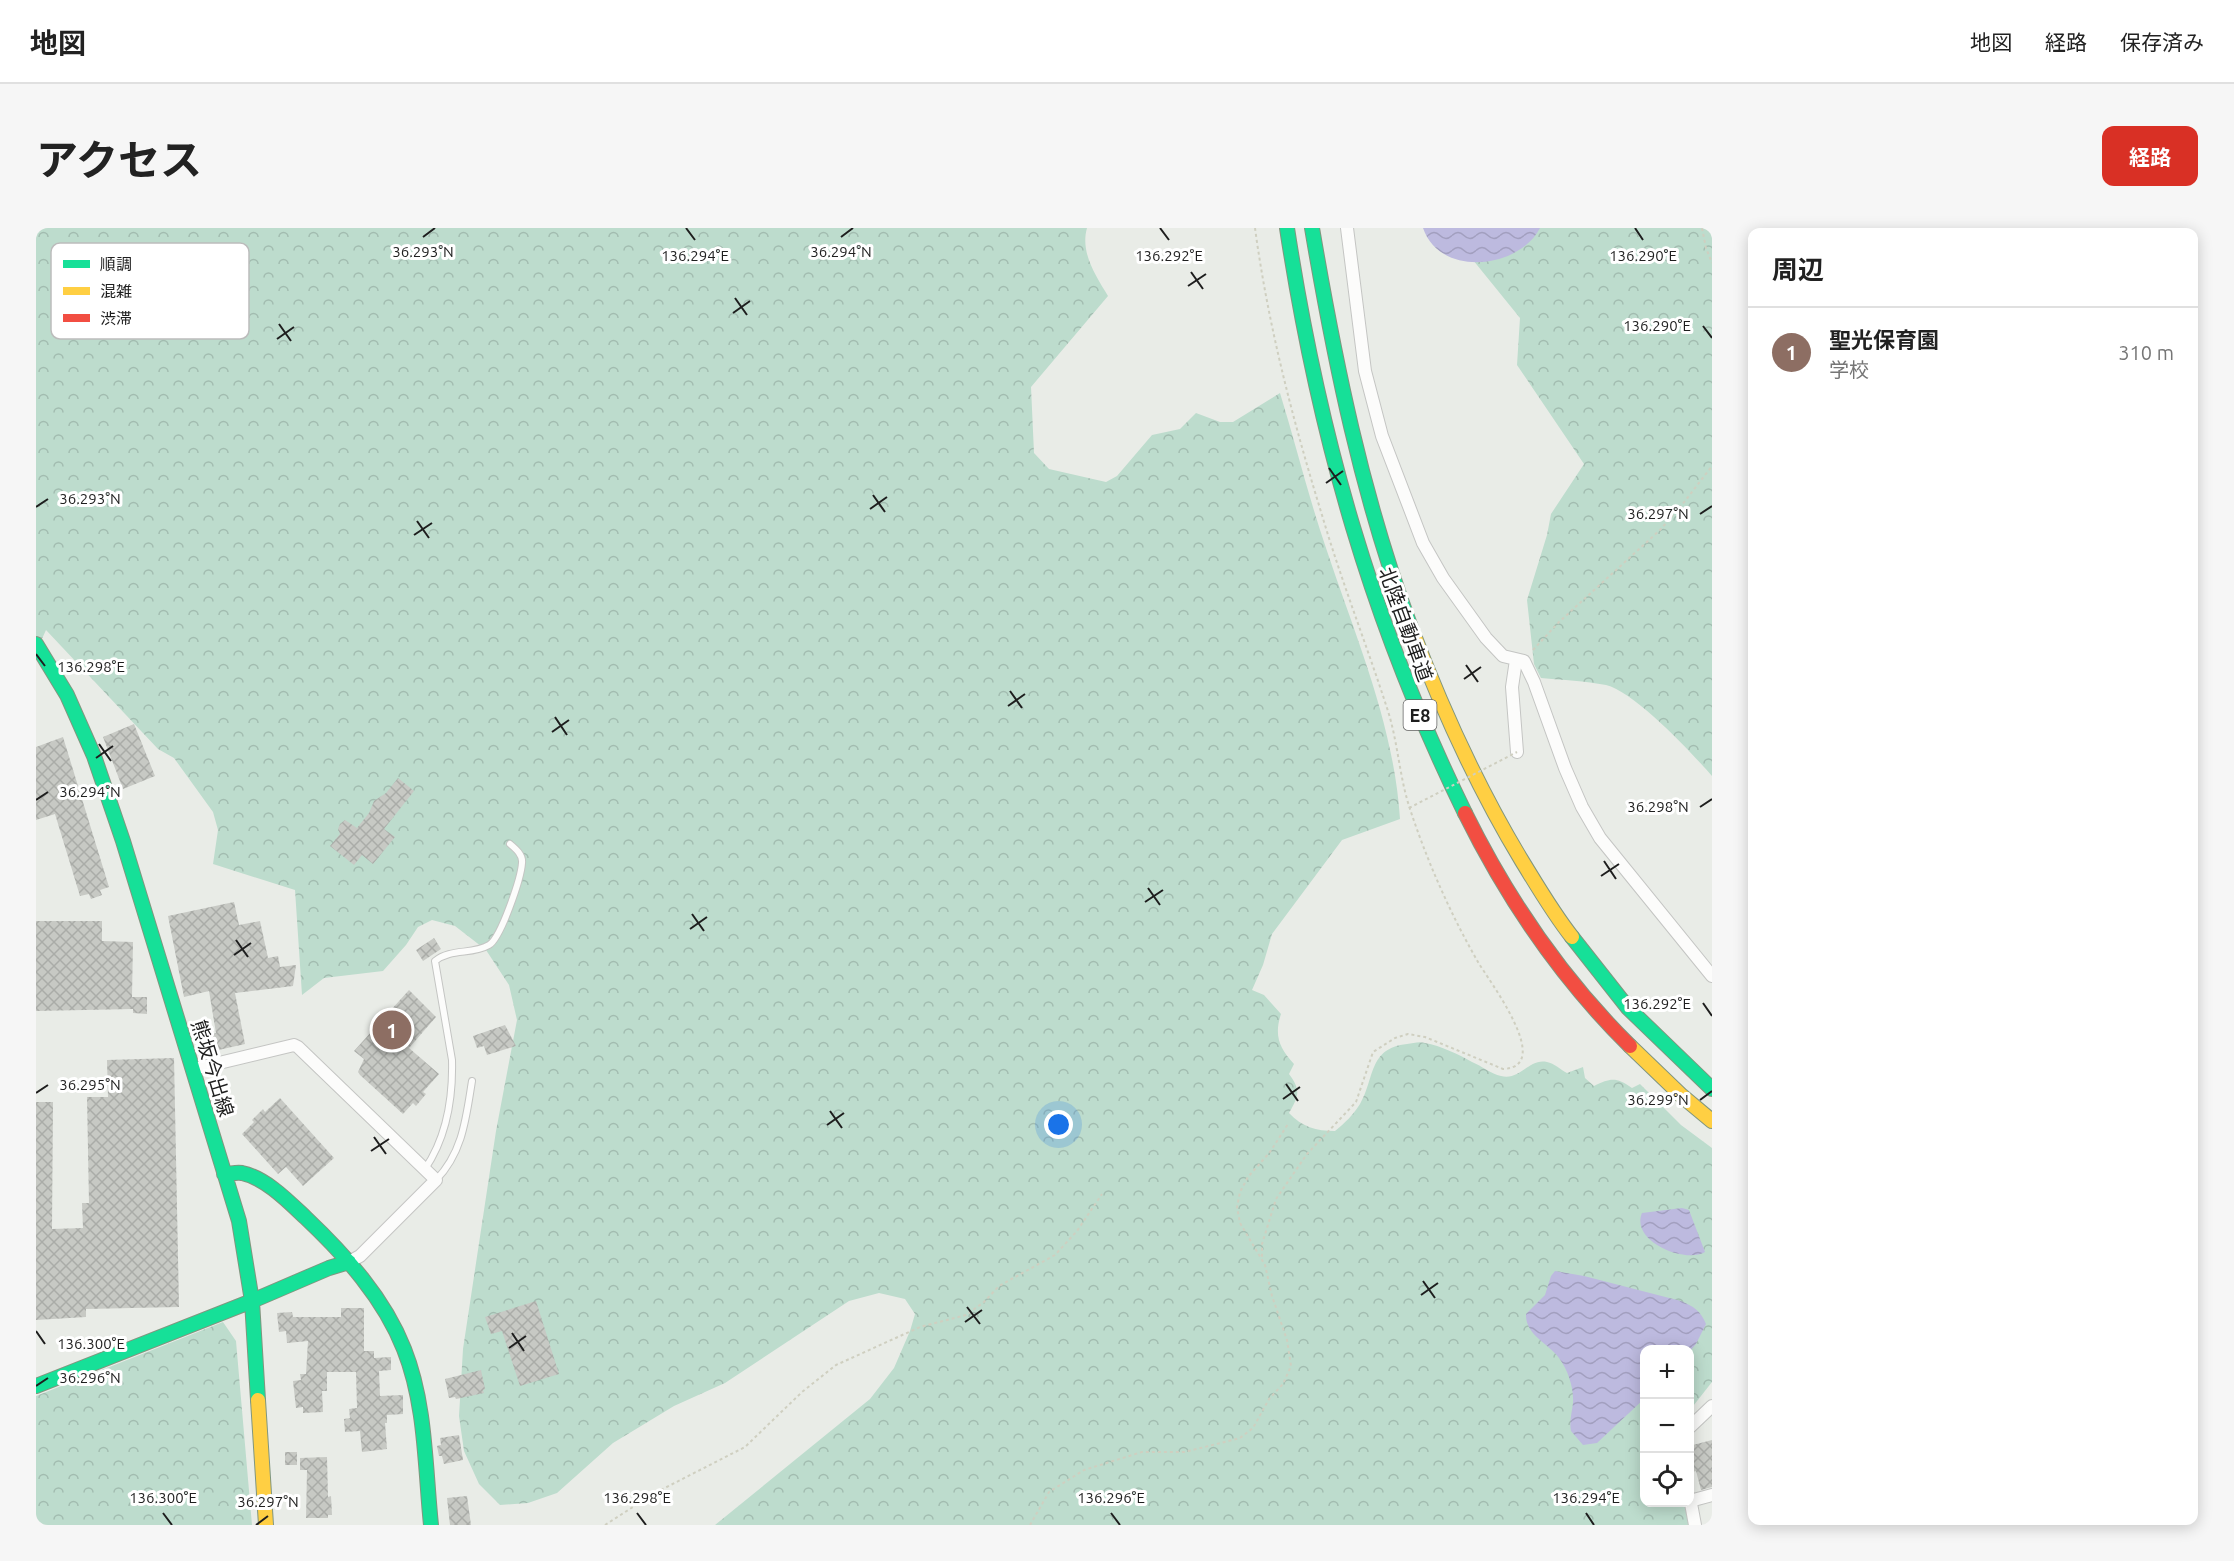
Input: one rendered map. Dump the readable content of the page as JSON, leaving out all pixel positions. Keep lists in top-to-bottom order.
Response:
{
  "streets": {
    "main road": ["北陸自動車道", "E8", "熊坂今出線"]
  },
  "legend": ["順調", "混雑", "渋滞"],
  "page": {
    "header": "地図",
    "nav": ["地図", "経路", "保存済み"],
    "title": "アクセス",
    "buttons": "経路",
    "heading": "周辺",
    "list": [
      {
        "mark": "1",
        "name": "聖光保育園",
        "note": "学校",
        "value": "310 m"
      }
    ],
    "pins": "1",
    "map_buttons": ["+", "−"]
  },
  "coordinates": [
    "36.293°N",
    "36.294°N",
    "136.290°E",
    "136.294°E",
    "136.292°E",
    "36.297°N",
    "136.298°E",
    "36.298°N",
    "36.295°N",
    "36.299°N",
    "136.300°E",
    "36.296°N",
    "136.296°E"
  ]
}
